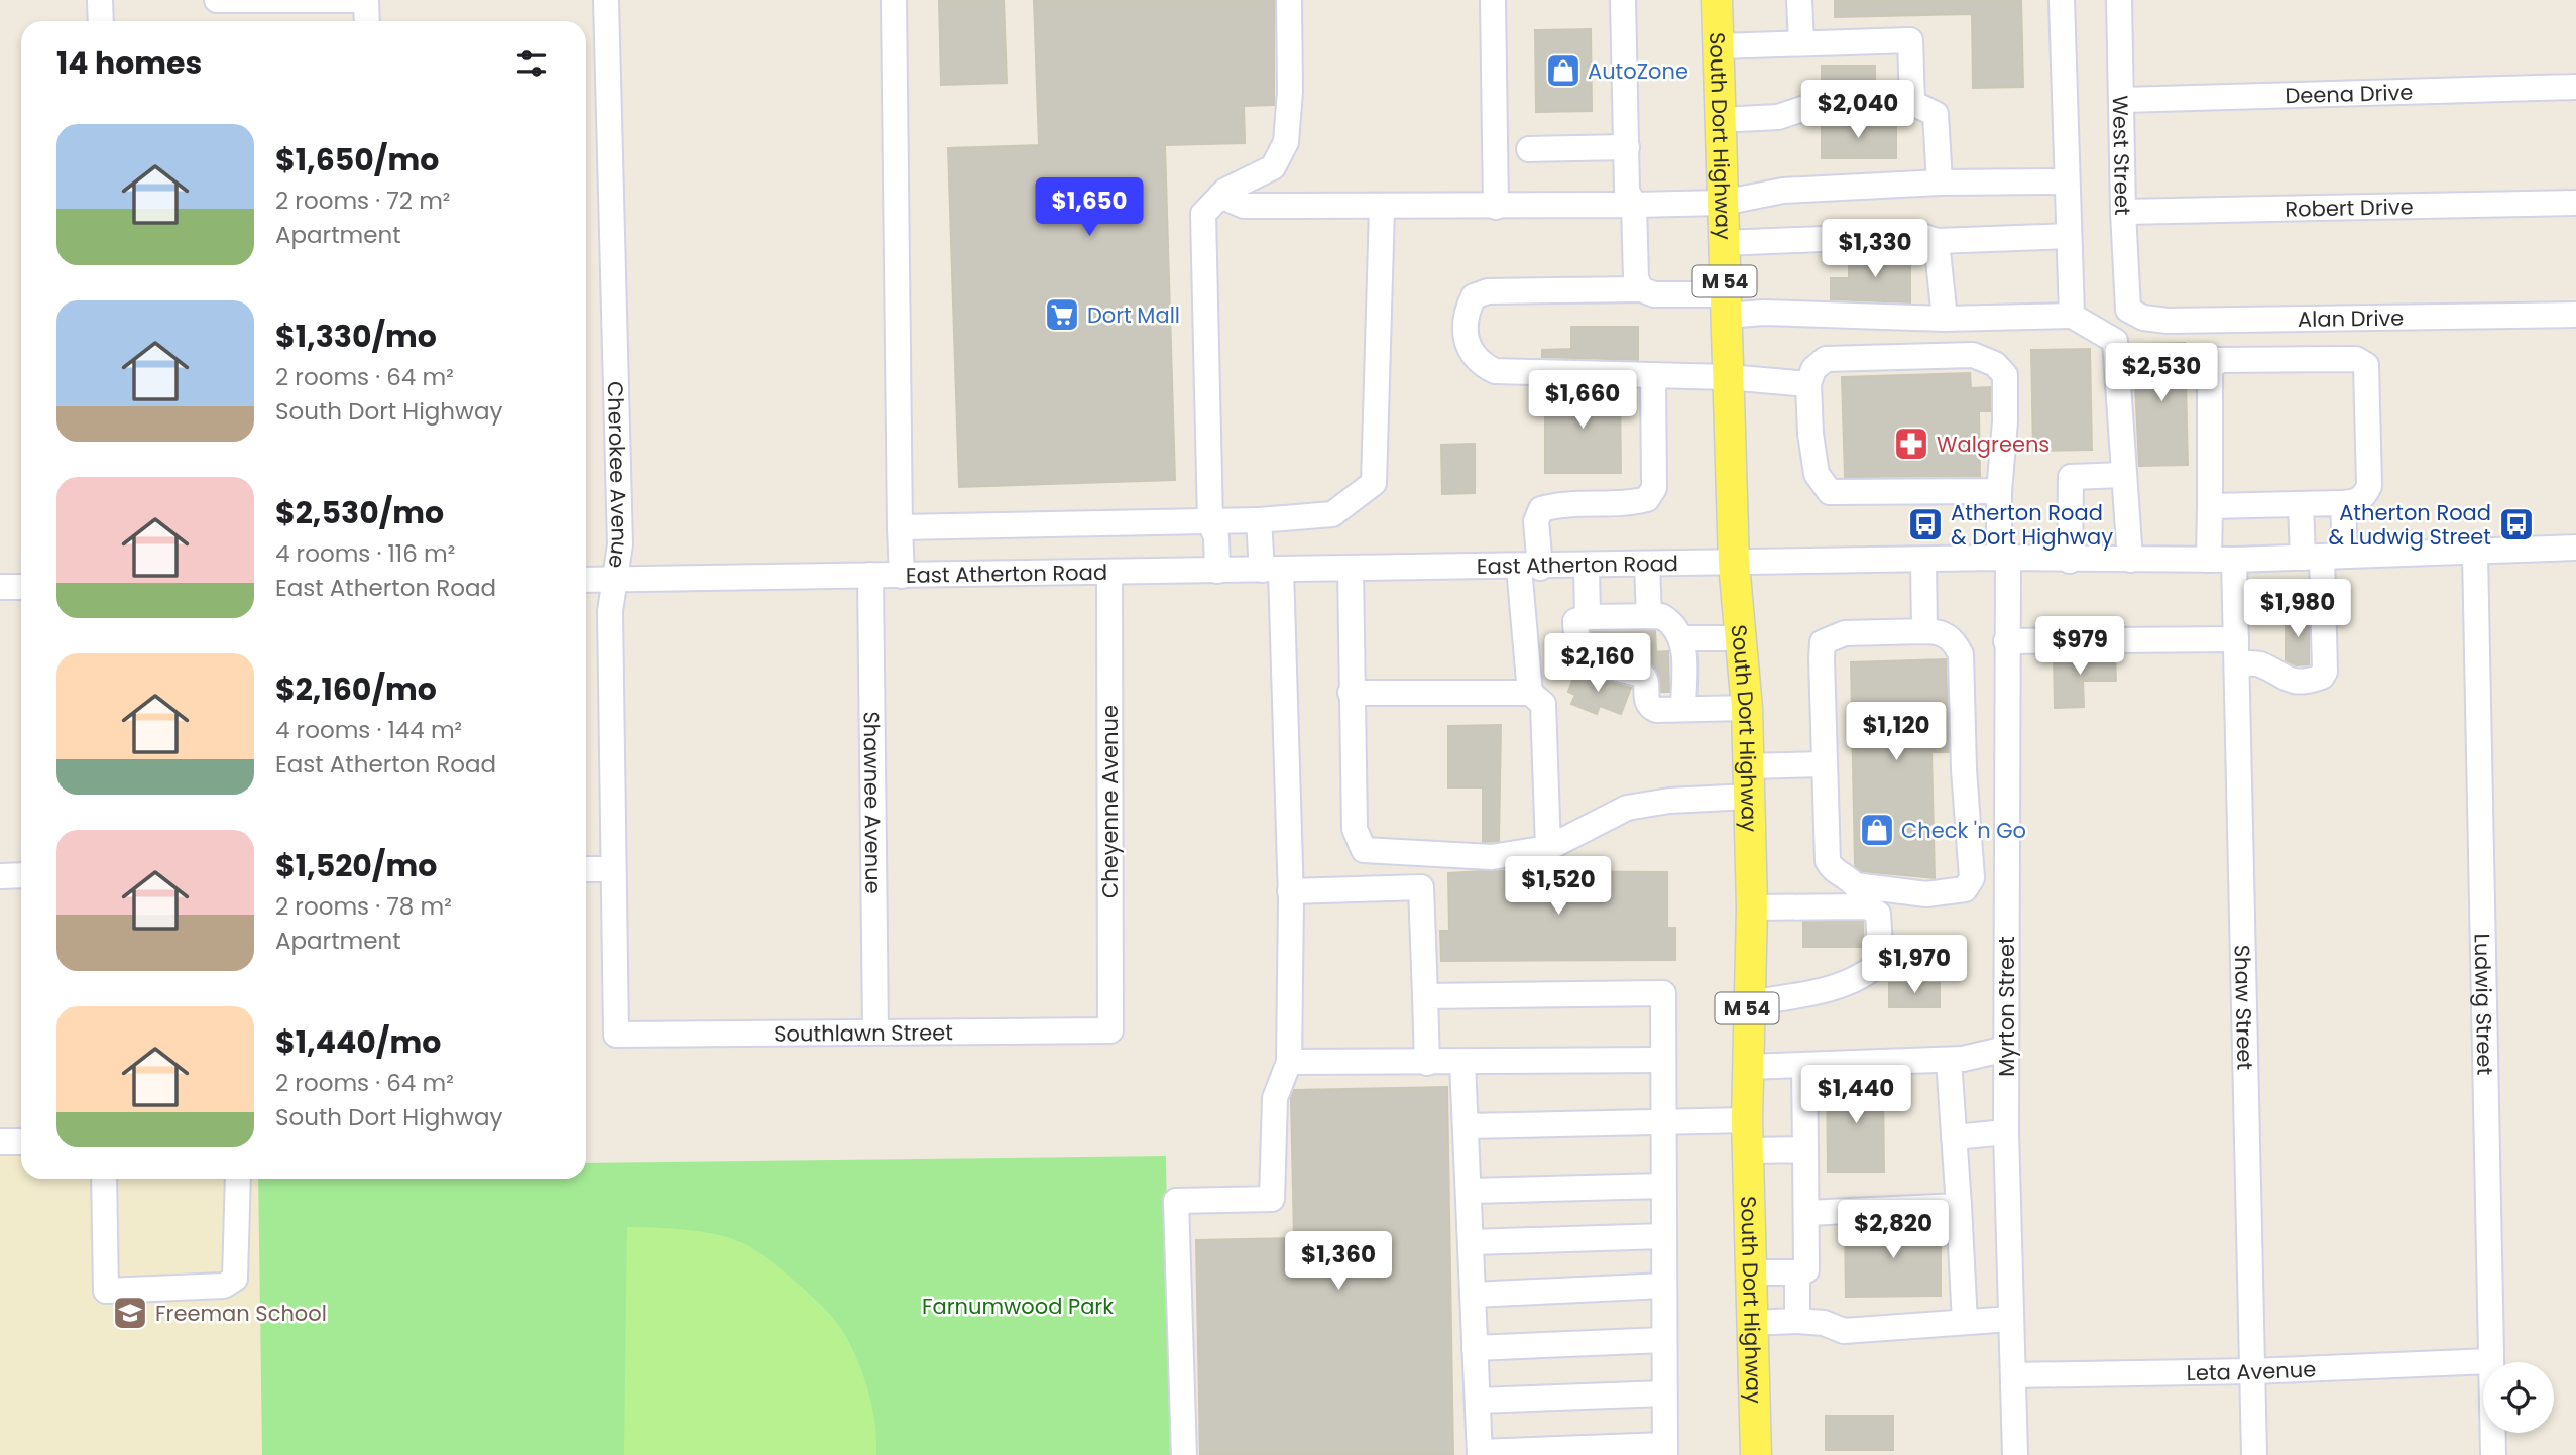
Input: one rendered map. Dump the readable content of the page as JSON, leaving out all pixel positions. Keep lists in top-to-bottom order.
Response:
{
  "streets": {
    "main road": ["South Dort Highway", "M 54"],
    "street": [
      "Deena Drive",
      "West Street",
      "Robert Drive",
      "Alan Drive",
      "Cherokee Avenue",
      "East Atherton Road",
      "Cheyenne Avenue",
      "Shawnee Avenue",
      "Ludwig Street",
      "Myrton Street",
      "Shaw Street",
      "Southlawn Street",
      "Leta Avenue"
    ]
  },
  "crossings": [
    ["Deena Drive", "West Street"],
    ["South Dort Highway", "East Atherton Road"],
    ["West Street", "Robert Drive"],
    ["West Street", "Alan Drive"],
    ["Cherokee Avenue", "East Atherton Road"],
    ["Cherokee Avenue", "Southlawn Street"],
    ["East Atherton Road", "Cheyenne Avenue"],
    ["East Atherton Road", "Shawnee Avenue"],
    ["East Atherton Road", "Ludwig Street"],
    ["East Atherton Road", "Myrton Street"],
    ["East Atherton Road", "Shaw Street"],
    ["Cheyenne Avenue", "Southlawn Street"],
    ["Shawnee Avenue", "Southlawn Street"],
    ["Ludwig Street", "Leta Avenue"],
    ["Myrton Street", "Leta Avenue"],
    ["Shaw Street", "Leta Avenue"]
  ],
  "parks": ["Farnumwood Park"],
  "places": {
    "shop": ["AutoZone", "Check 'n Go"],
    "supermarket": ["Dort Mall"],
    "pharmacy": ["Walgreens"],
    "bus stop": ["Atherton Road & Dort Highway", "Atherton Road & Ludwig Street"],
    "school or university": ["Freeman School"]
  },
  "page": {
    "heading": "14 homes",
    "price": [
      "$2,040",
      "$1,650",
      "$1,330",
      "$2,530",
      "$1,660",
      "$1,980",
      "$979",
      "$2,160",
      "$1,120",
      "$1,520",
      "$1,970",
      "$1,440",
      "$2,820",
      "$1,360"
    ],
    "list": [
      {
        "name": "$1,650/mo",
        "note": "2 rooms · 72 m² · Apartment"
      },
      {
        "name": "$1,330/mo",
        "note": "2 rooms · 64 m² · South Dort Highway"
      },
      {
        "name": "$2,530/mo",
        "note": "4 rooms · 116 m² · East Atherton Road"
      },
      {
        "name": "$2,160/mo",
        "note": "4 rooms · 144 m² · East Atherton Road"
      },
      {
        "name": "$1,520/mo",
        "note": "2 rooms · 78 m² · Apartment"
      },
      {
        "name": "$1,440/mo",
        "note": "2 rooms · 64 m² · South Dort Highway"
      }
    ]
  }
}
